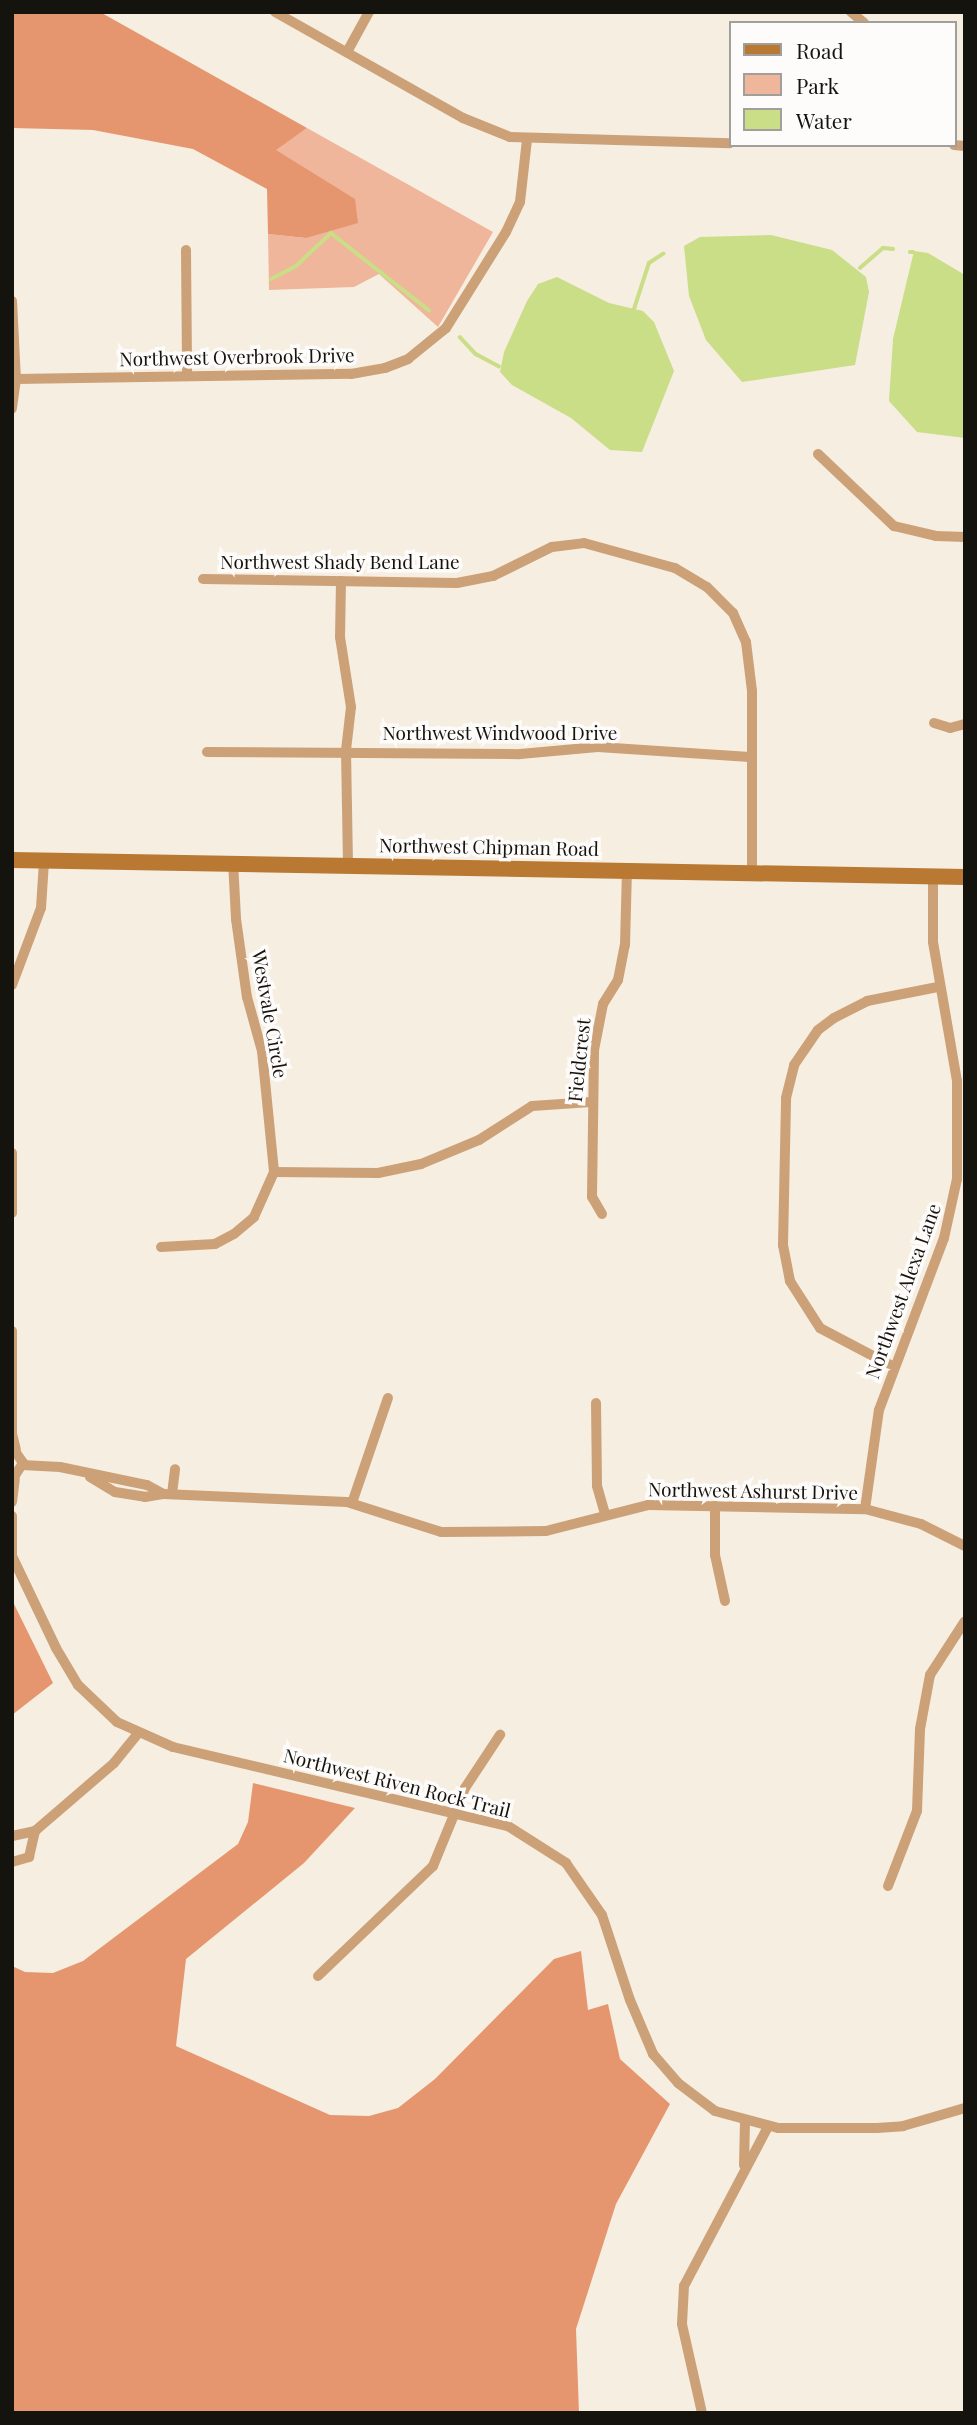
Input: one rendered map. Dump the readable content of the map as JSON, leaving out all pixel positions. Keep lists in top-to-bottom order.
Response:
{
  "streets": {
    "main road": ["Northwest Chipman Road"],
    "street": [
      "Northwest Overbrook Drive",
      "Northwest Shady Bend Lane",
      "Northwest Windwood Drive",
      "Westvale Circle",
      "Fieldcrest",
      "Northwest Alexa Lane",
      "Northwest Ashurst Drive",
      "Northwest Riven Rock Trail"
    ]
  },
  "crossings": [
    ["Northwest Shady Bend Lane", "Northwest Windwood Drive"],
    ["Northwest Shady Bend Lane", "Northwest Chipman Road"],
    ["Northwest Chipman Road", "Westvale Circle"],
    ["Northwest Chipman Road", "Fieldcrest"],
    ["Northwest Chipman Road", "Northwest Alexa Lane"],
    ["Northwest Alexa Lane", "Northwest Ashurst Drive"]
  ],
  "legend": ["Road", "Park", "Water"]
}
